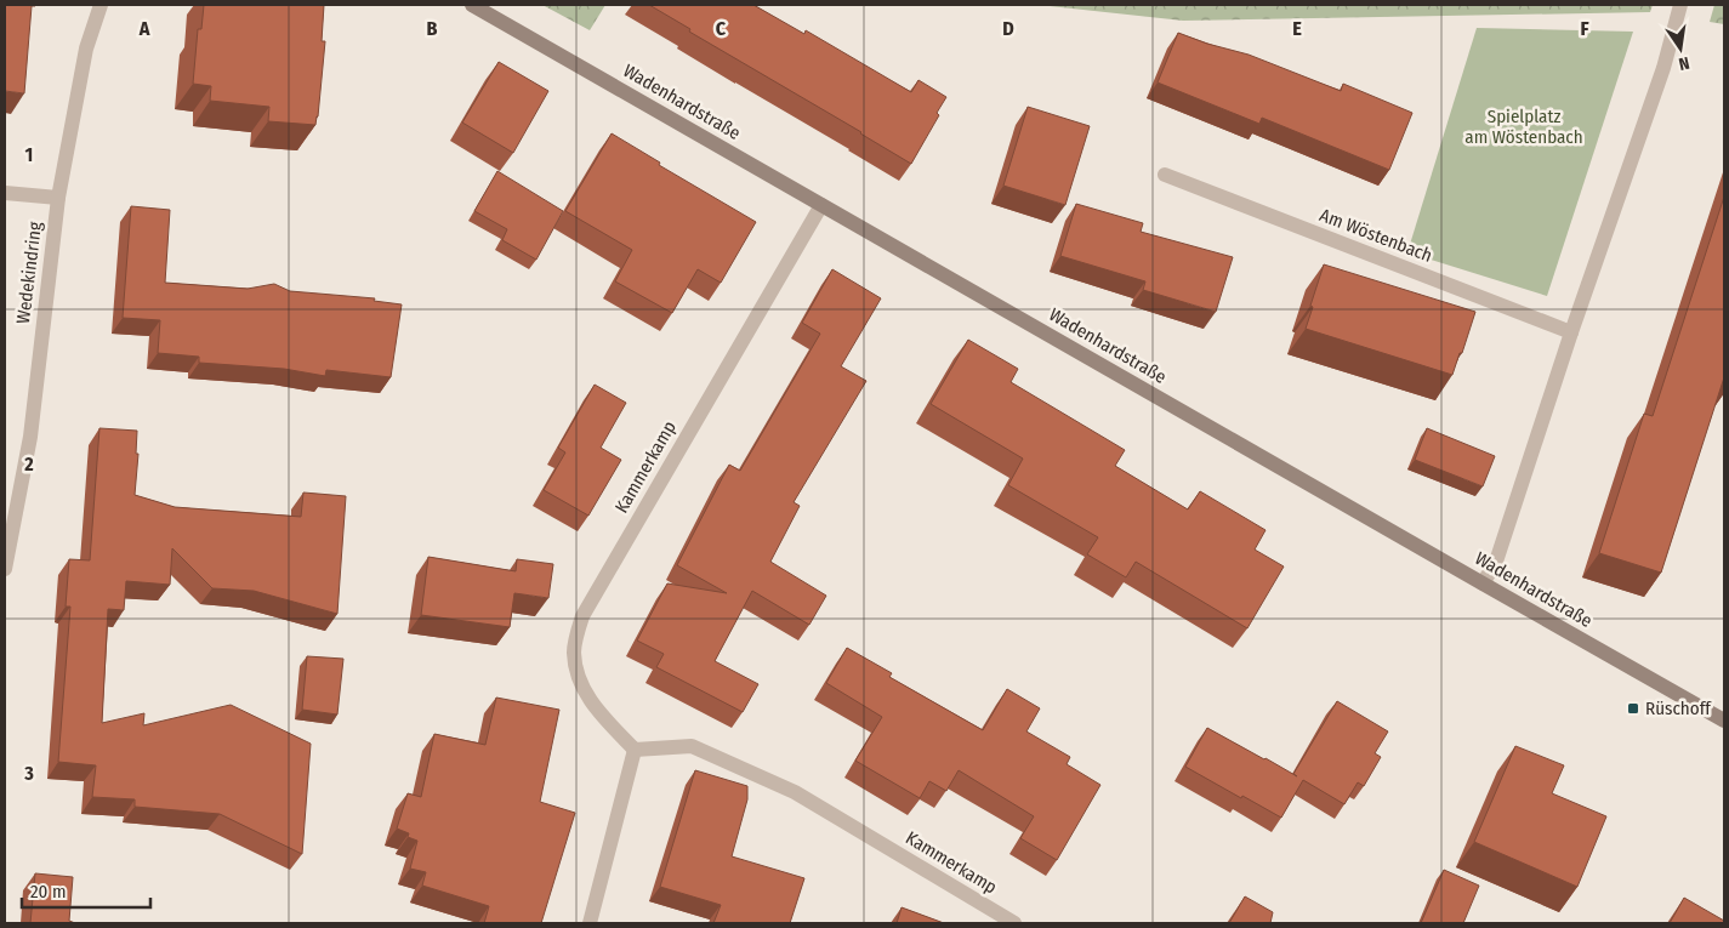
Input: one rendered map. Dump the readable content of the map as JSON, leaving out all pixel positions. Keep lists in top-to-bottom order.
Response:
{
  "streets": {
    "street": [
      "Wadenhardstraße",
      "Am Wöstenbach",
      "Wedekindring",
      "Kammerkamp"
    ]
  },
  "crossings": [
    ["Wadenhardstraße", "Kammerkamp"]
  ],
  "parks": ["Spielplatz am Wöstenbach"],
  "places": {
    "transit": ["Rüschoff"]
  },
  "scale_bar": "20 m",
  "north": "bottom",
  "grid": {
    "columns": [
      "A",
      "B",
      "C",
      "D",
      "E",
      "F"
    ],
    "rows": ["1", "2", "3"]
  }
}
